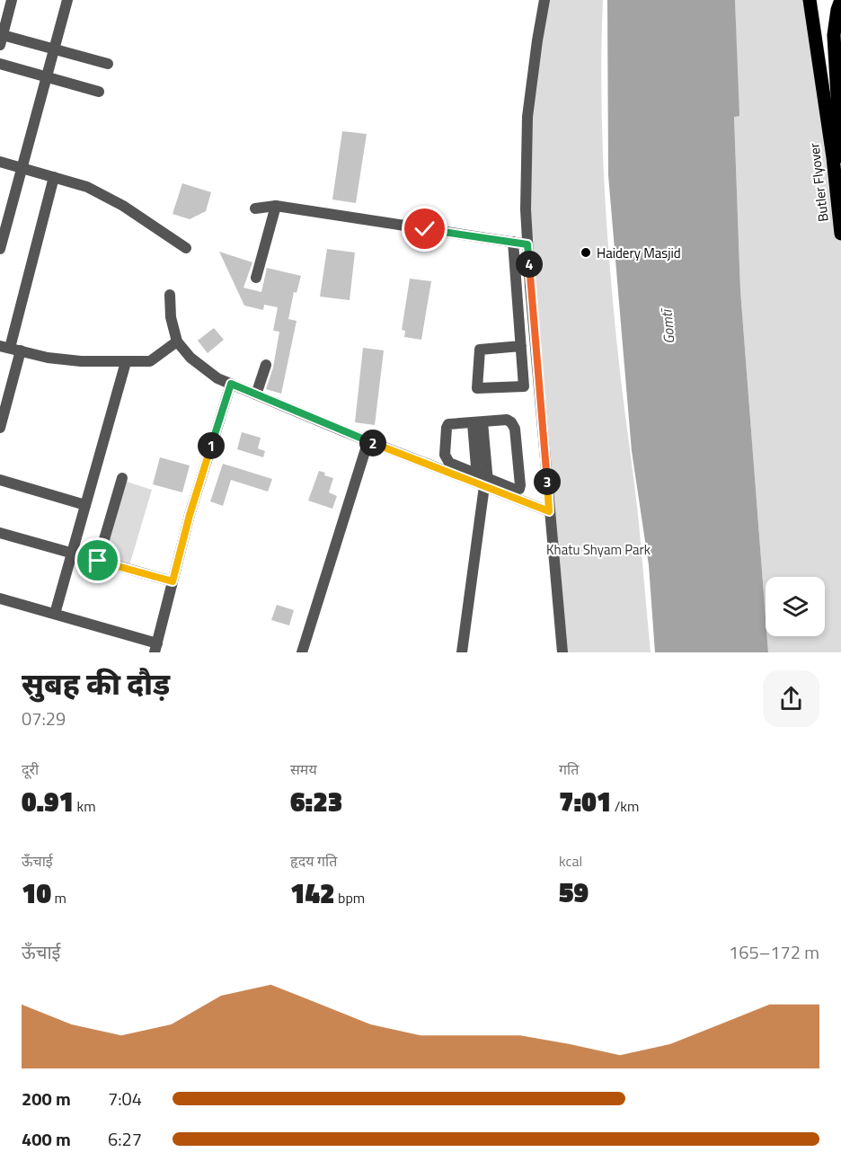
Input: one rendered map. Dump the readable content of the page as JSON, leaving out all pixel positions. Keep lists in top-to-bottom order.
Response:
{
  "streets": {
    "main road": ["Butler Flyover"]
  },
  "water": ["Gomtī"],
  "parks": ["Khatu Shyam Park"],
  "places": ["Haidery Masjid"],
  "page": {
    "pins": [
      "4",
      "2",
      "1",
      "3"
    ],
    "heading": ["सुबह की दौड़", "07:29"],
    "stats": [
      ["दूरी", "0.91 km"],
      ["समय", "6:23"],
      ["गति", "7:01 /km"],
      ["ऊँचाई", "10 m"],
      ["हृदय गति", "142 bpm"],
      ["kcal", "59"]
    ],
    "chart": ["ऊँचाई", "165–172 m"],
    "list": [
      {
        "name": "200 m",
        "note": "7:04"
      },
      {
        "name": "400 m",
        "note": "6:27"
      }
    ]
  }
}
